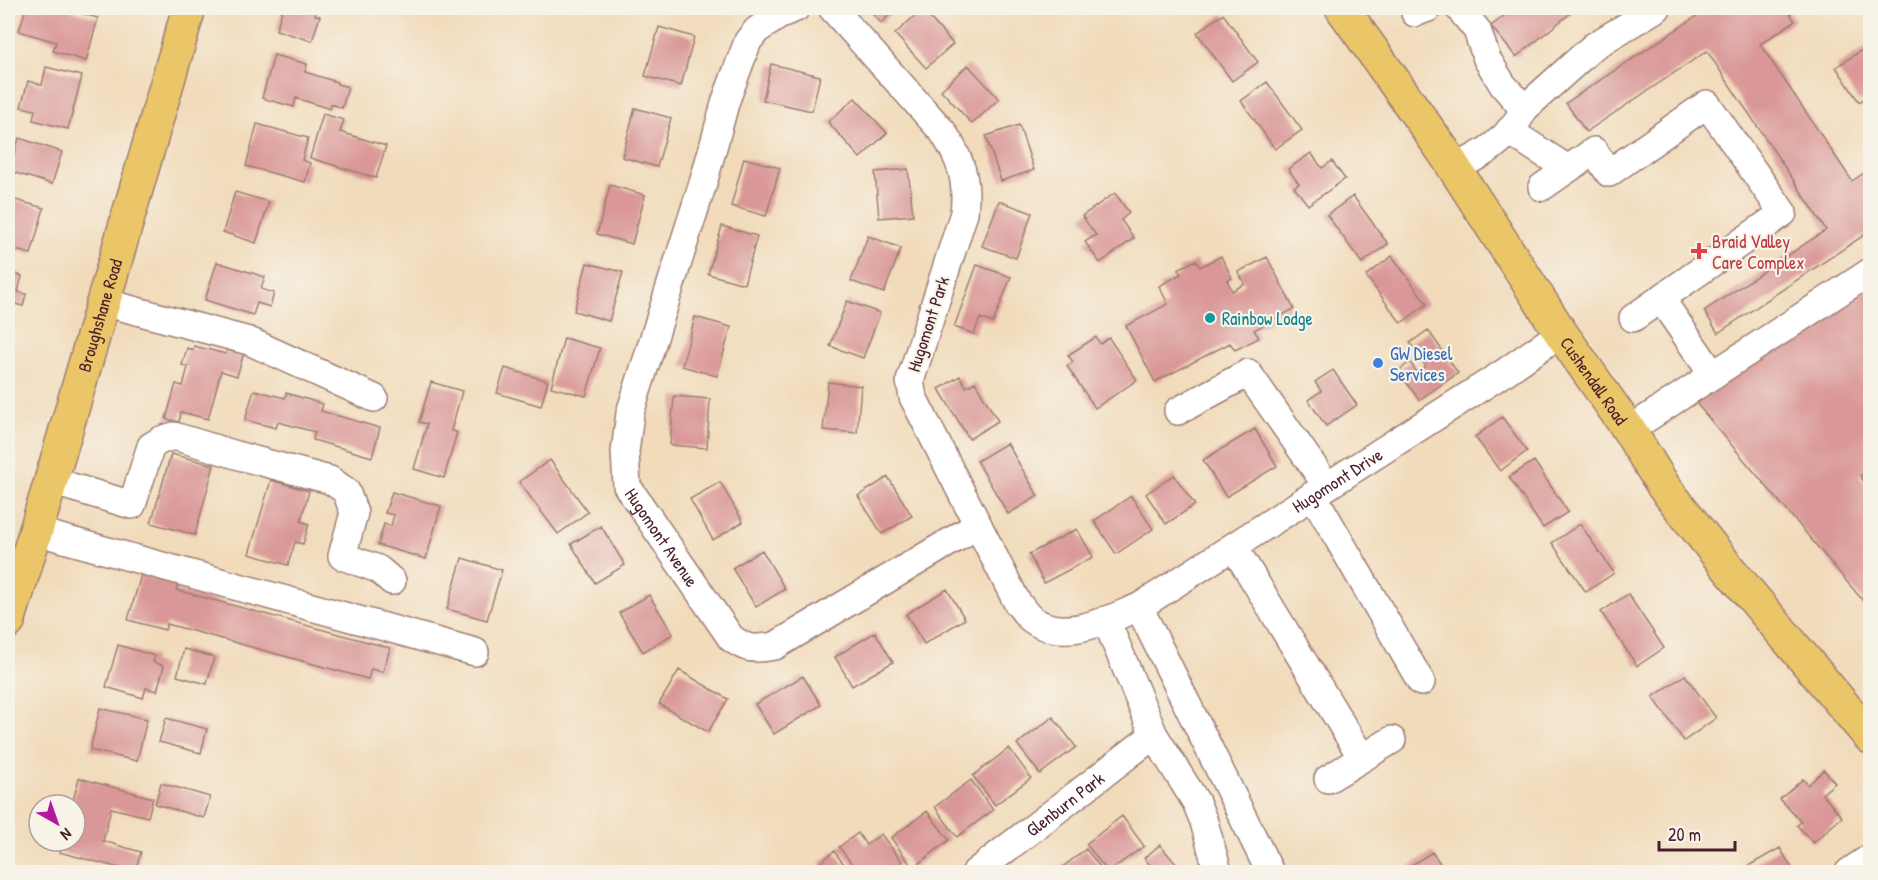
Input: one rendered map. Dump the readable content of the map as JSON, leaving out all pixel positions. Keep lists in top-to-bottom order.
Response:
{
  "streets": {
    "main road": ["Broughshane Road", "Cushendall Road"],
    "street": [
      "Hugomont Park",
      "Hugomont Drive",
      "Hugomont Avenue",
      "Glenburn Park"
    ]
  },
  "crossings": [
    ["Hugomont Park", "Hugomont Drive"],
    ["Hugomont Park", "Hugomont Avenue"],
    ["Cushendall Road", "Hugomont Drive"]
  ],
  "places": {
    "health": ["Braid Valley Care Complex"],
    "other": ["Rainbow Lodge", "GW Diesel Services"]
  },
  "scale_bar": "20 m",
  "north": "bottom right"
}
